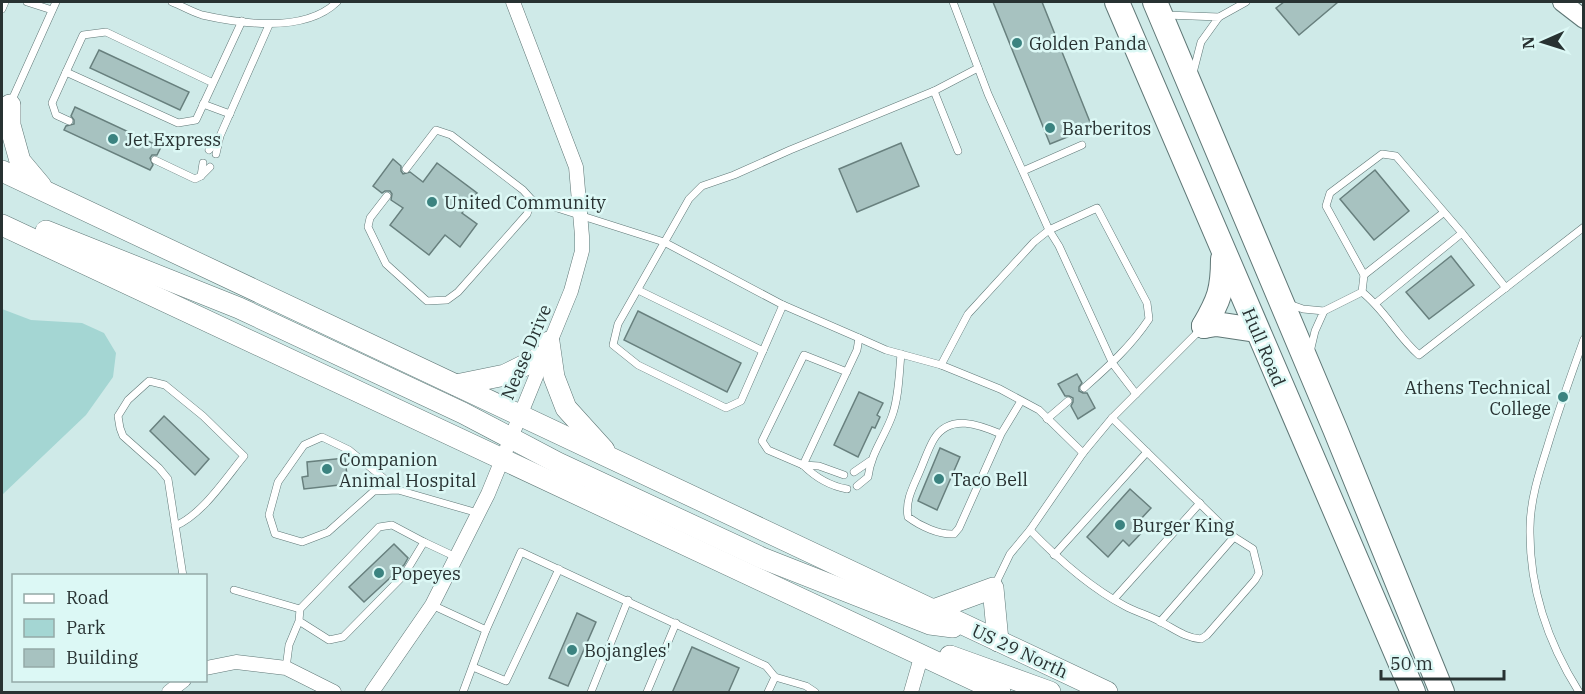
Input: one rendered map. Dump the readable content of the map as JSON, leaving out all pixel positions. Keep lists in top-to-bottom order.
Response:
{
  "streets": {
    "highway": ["Hull Road"],
    "main road": ["US 29 North"],
    "street": ["Nease Drive"]
  },
  "crossings": [
    ["Nease Drive", "US 29 North"]
  ],
  "places": [
    "Golden Panda",
    "Barberitos",
    "Jet Express",
    "United Community",
    "Athens Technical College",
    "Companion Animal Hospital",
    "Taco Bell",
    "Burger King",
    "Popeyes",
    "Bojangles'"
  ],
  "legend": ["Road", "Park", "Building"],
  "scale_bar": "50 m",
  "north": "left"
}
